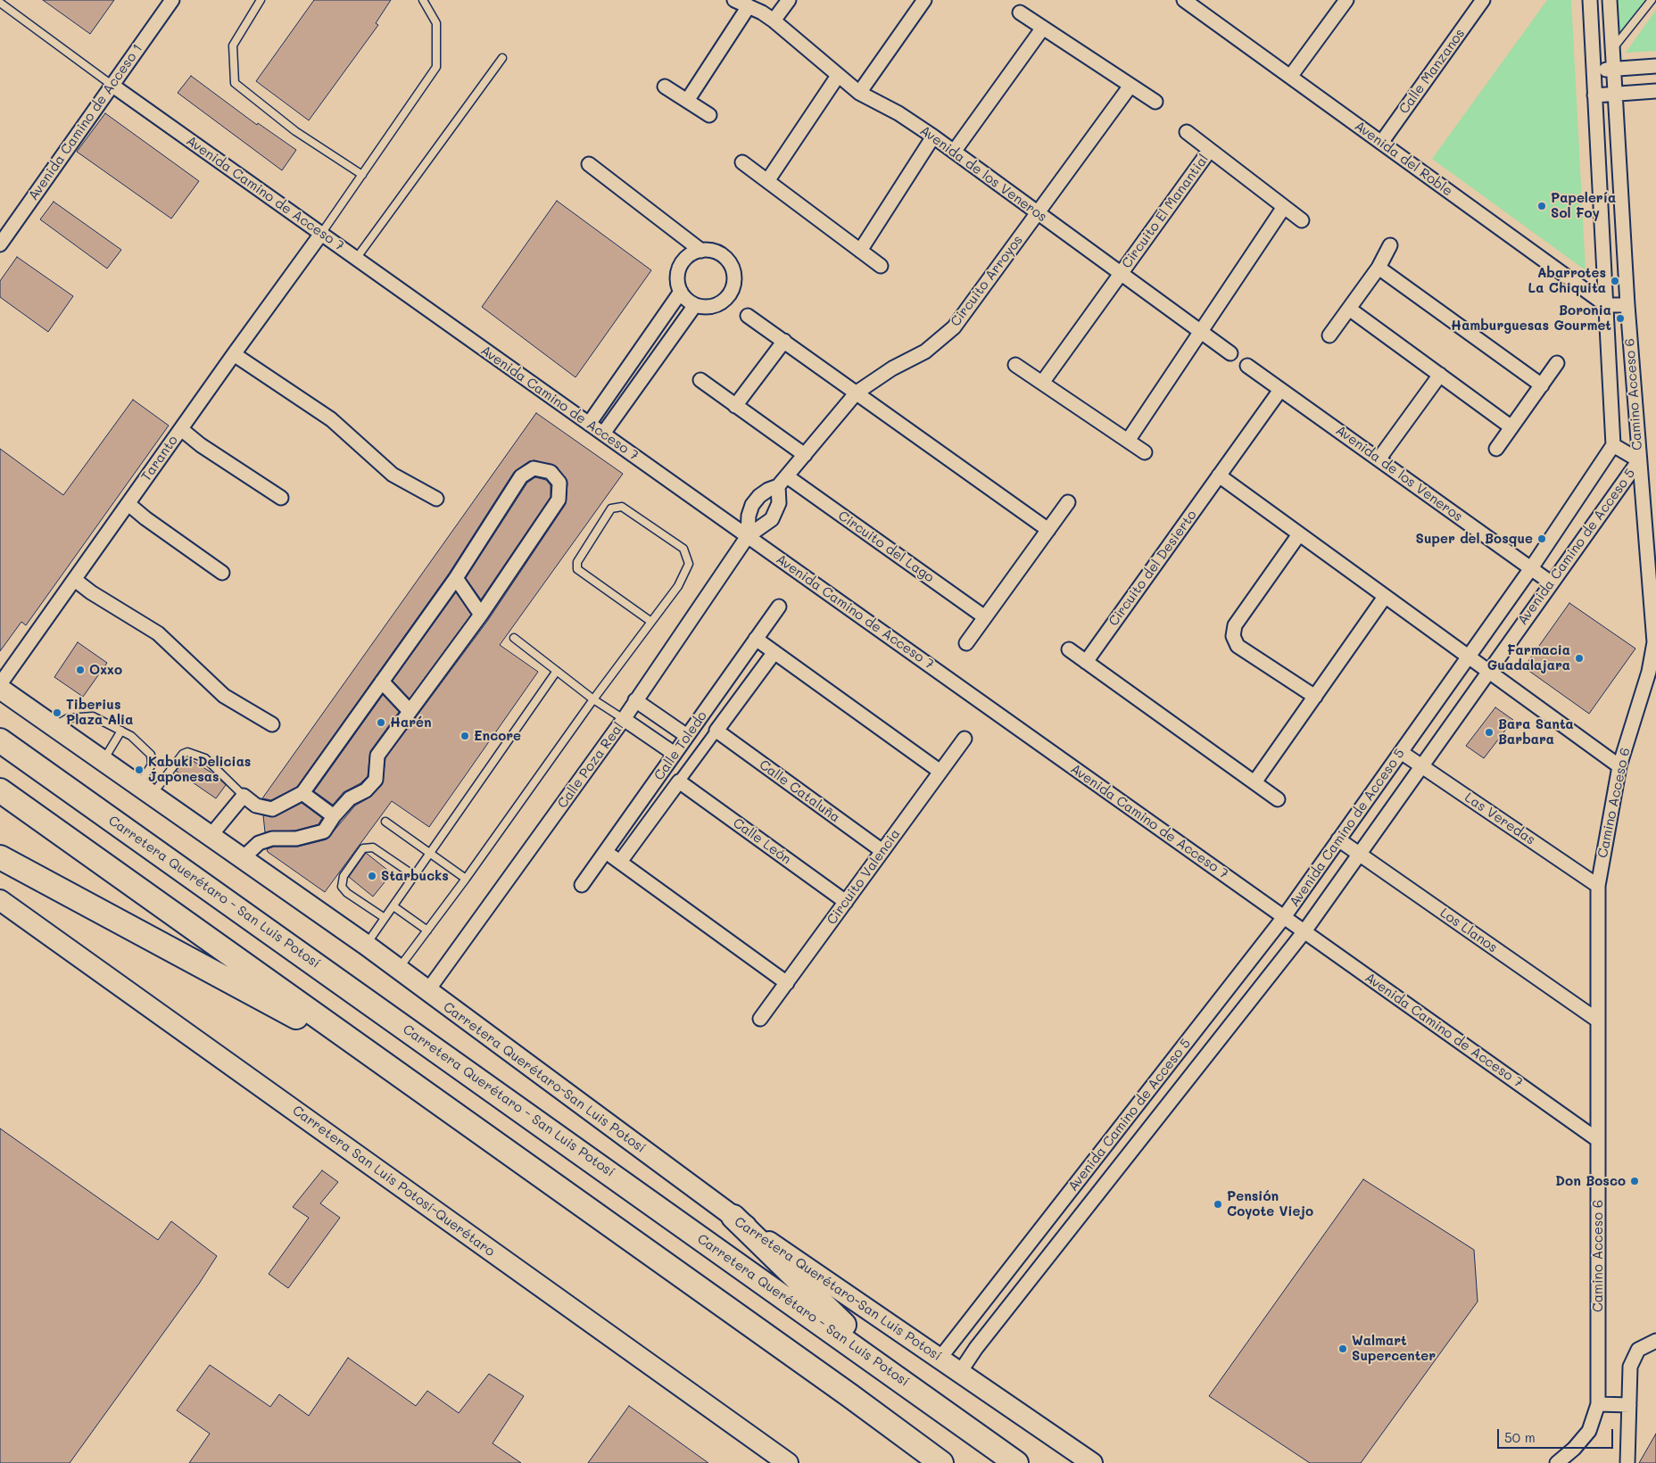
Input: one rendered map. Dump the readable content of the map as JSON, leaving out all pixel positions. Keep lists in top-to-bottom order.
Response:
{
  "streets": {
    "highway": ["Carretera Querétaro - San Luis Potosí"],
    "main road": ["Carretera Querétaro-San Luis Potosí", "Carretera San Luis Potosí-Querétaro"],
    "street": [
      "Calle Manzanos",
      "Avenida Camino de Acceso 1",
      "Avenida del Roble",
      "Avenida de los Veneros",
      "Avenida Camino de Acceso 7",
      "Circuito El Manantial",
      "Circuito Arroyos",
      "Camino Acceso 6",
      "Taranto",
      "Circuito del Lago",
      "Avenida Camino de Acceso 5",
      "Circuito del Desierto",
      "Calle Toledo",
      "Calle Poza Real",
      "Calle Cataluña",
      "Las Veredas",
      "Calle León",
      "Circuito Valencia",
      "Los Llanos"
    ]
  },
  "crossings": [
    ["Calle Manzanos", "Avenida del Roble"],
    ["Avenida Camino de Acceso 1", "Avenida Camino de Acceso 7"],
    ["Avenida del Roble", "Camino Acceso 6"],
    ["Avenida de los Veneros", "Circuito El Manantial"],
    ["Avenida de los Veneros", "Circuito Arroyos"],
    ["Avenida de los Veneros", "Avenida Camino de Acceso 5"],
    ["Avenida de los Veneros", "Circuito del Desierto"],
    ["Avenida Camino de Acceso 7", "Circuito Arroyos"],
    ["Avenida Camino de Acceso 7", "Camino Acceso 6"],
    ["Avenida Camino de Acceso 7", "Taranto"],
    ["Avenida Camino de Acceso 7", "Avenida Camino de Acceso 5"],
    ["Avenida Camino de Acceso 7", "Calle Poza Real"],
    ["Circuito Arroyos", "Circuito del Lago"],
    ["Circuito Arroyos", "Calle Poza Real"],
    ["Camino Acceso 6", "Avenida Camino de Acceso 5"],
    ["Camino Acceso 6", "Las Veredas"],
    ["Camino Acceso 6", "Los Llanos"],
    ["Avenida Camino de Acceso 5", "Las Veredas"],
    ["Avenida Camino de Acceso 5", "Los Llanos"],
    ["Avenida Camino de Acceso 5", "Carretera Querétaro-San Luis Potosí"],
    ["Calle Toledo", "Calle Cataluña"],
    ["Calle Toledo", "Calle León"],
    ["Calle Poza Real", "Carretera Querétaro-San Luis Potosí"],
    ["Calle Cataluña", "Circuito Valencia"],
    ["Calle León", "Circuito Valencia"]
  ],
  "places": [
    "Papelería Sol Foy",
    "Abarrotes La Chiquita",
    "Boronia Hamburguesas Gourmet",
    "Super del Bosque",
    "Farmacia Guadalajara",
    "Oxxo",
    "Tiberius Plaza Alia",
    "Harén",
    "Bara Santa Barbara",
    "Encore",
    "Kabuki Delicias Japonesas",
    "Starbucks",
    "Don Bosco",
    "Pensión Coyote Viejo",
    "Walmart Supercenter"
  ],
  "scale_bar": "50 m"
}
